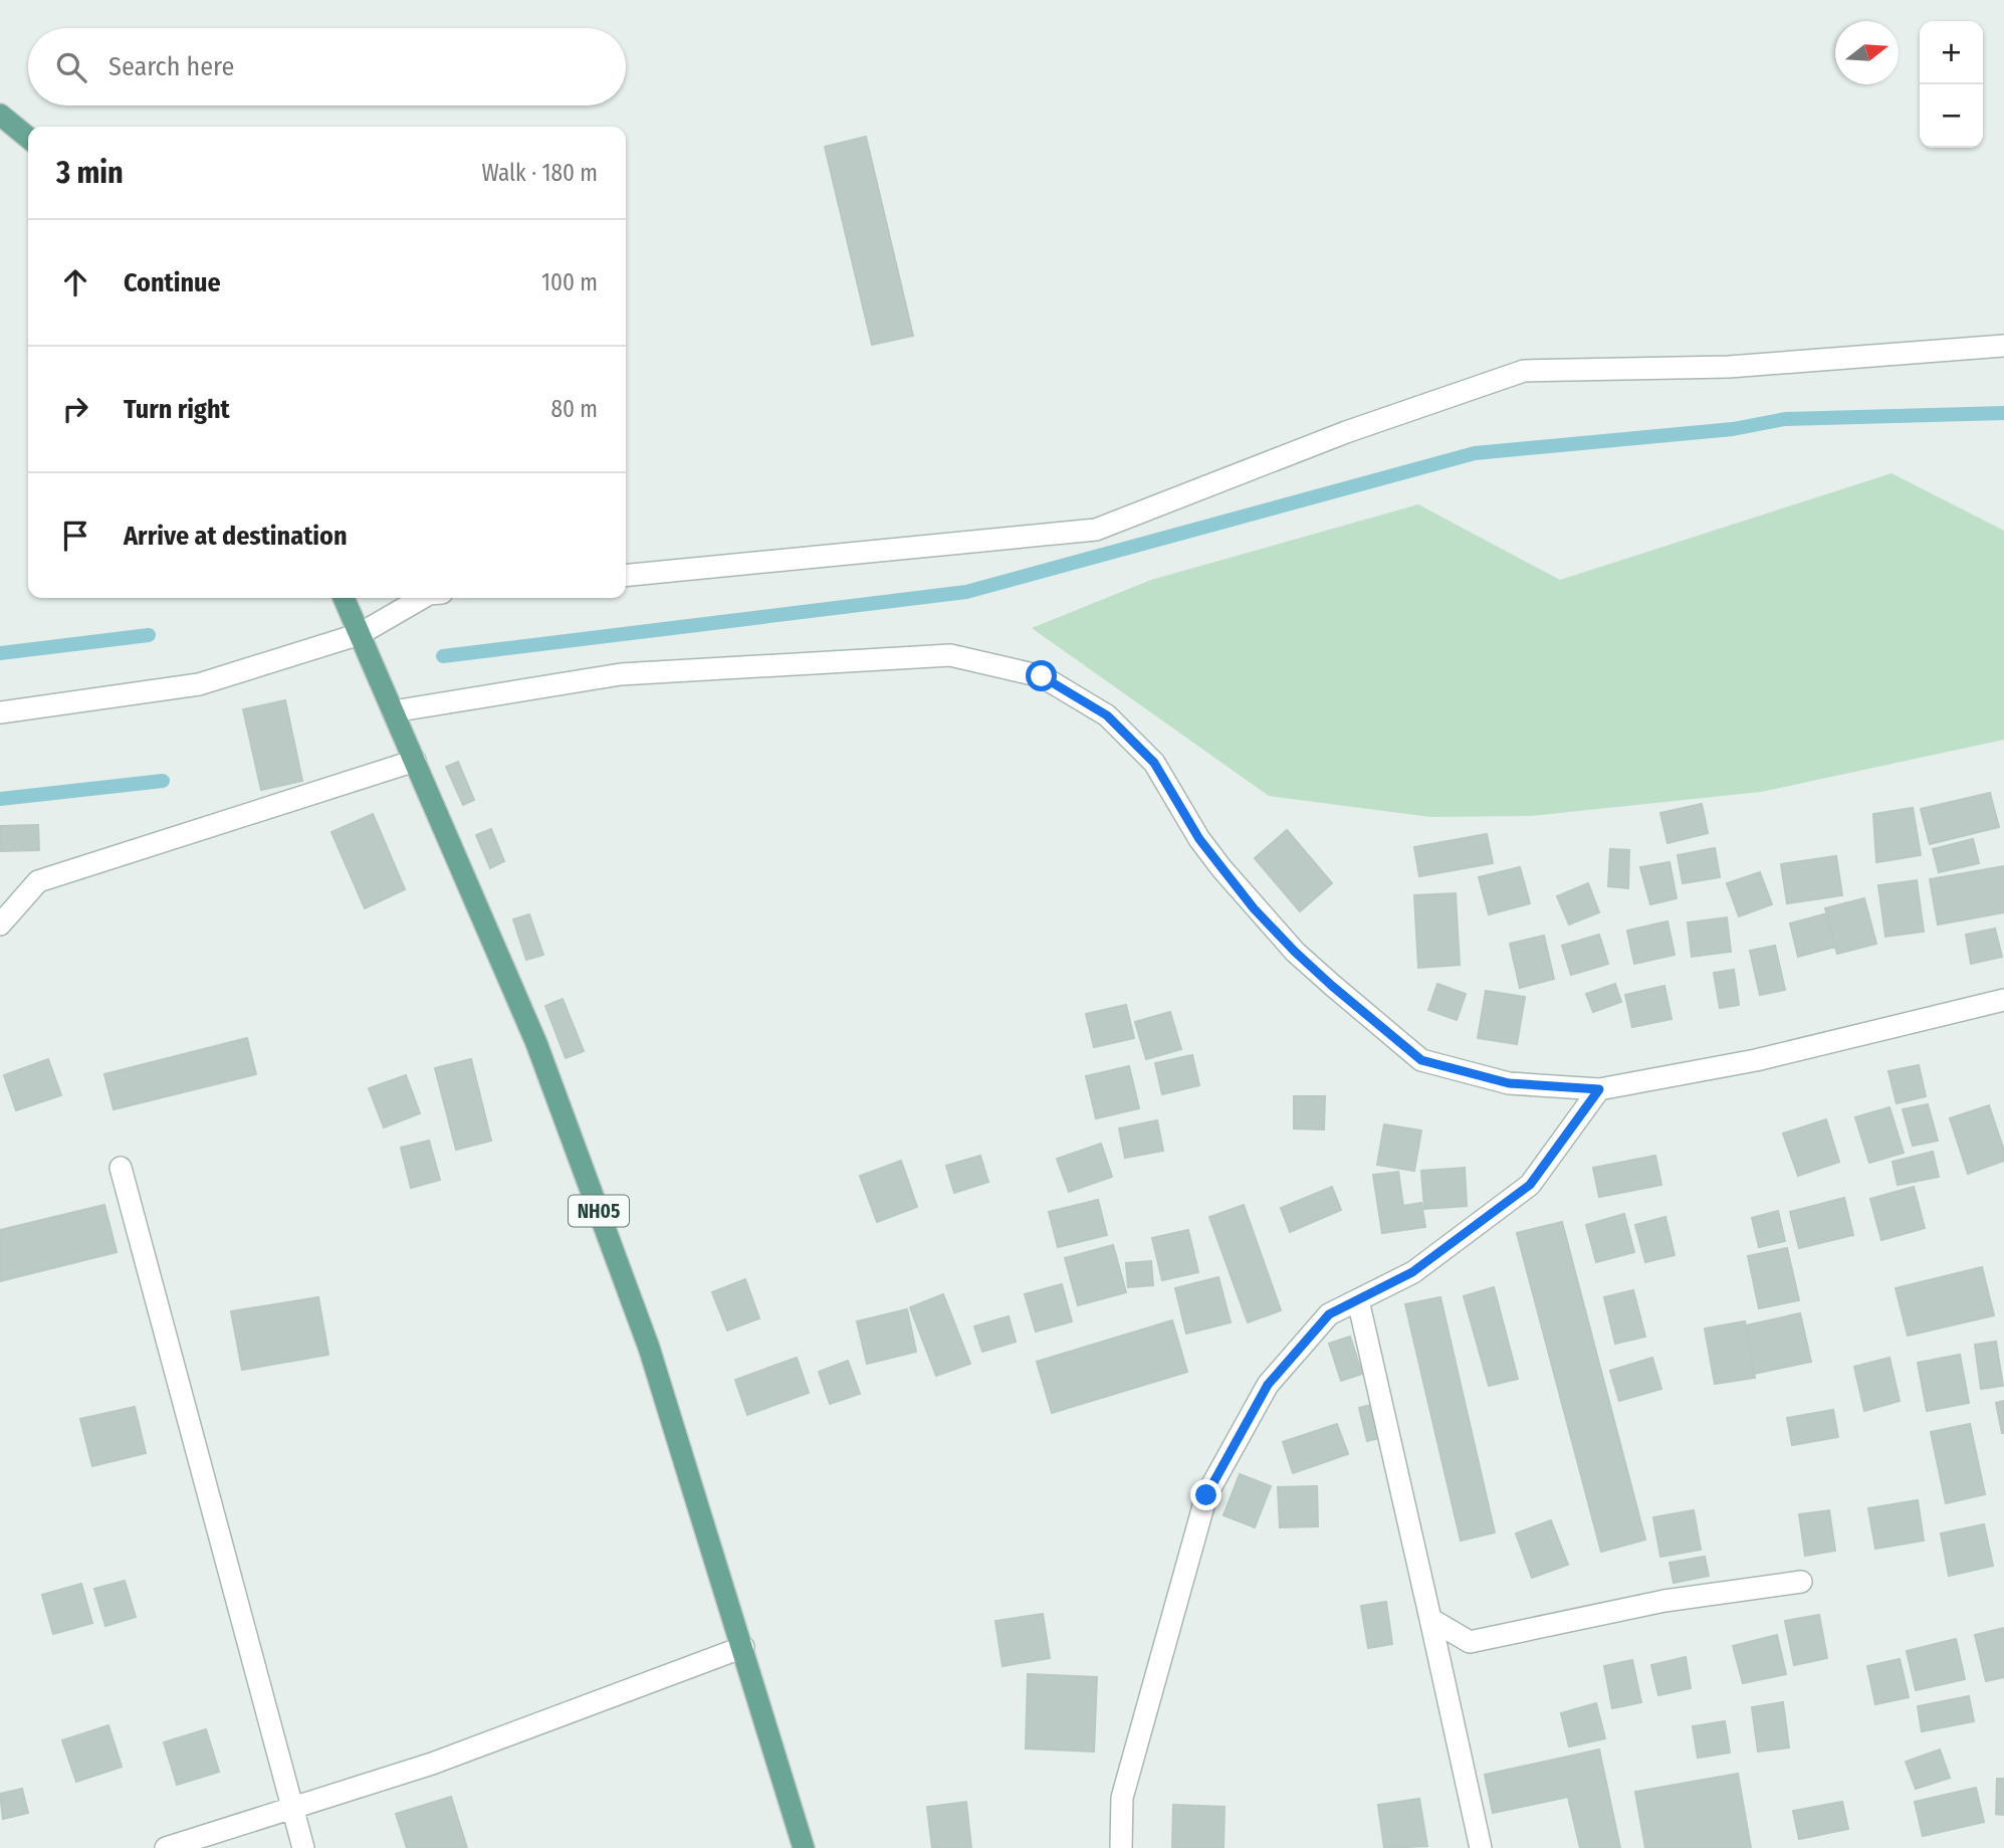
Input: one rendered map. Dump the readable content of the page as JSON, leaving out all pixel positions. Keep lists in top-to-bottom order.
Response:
{
  "streets": {
    "main road": ["NH05"]
  },
  "north": "right",
  "page": {
    "map_buttons": ["+", "−"],
    "search": "Search here",
    "heading": ["3 min", "Walk · 180 m"],
    "list": [
      ["Continue", "100 m"],
      ["Turn right", "80 m"],
      "Arrive at destination"
    ]
  }
}
